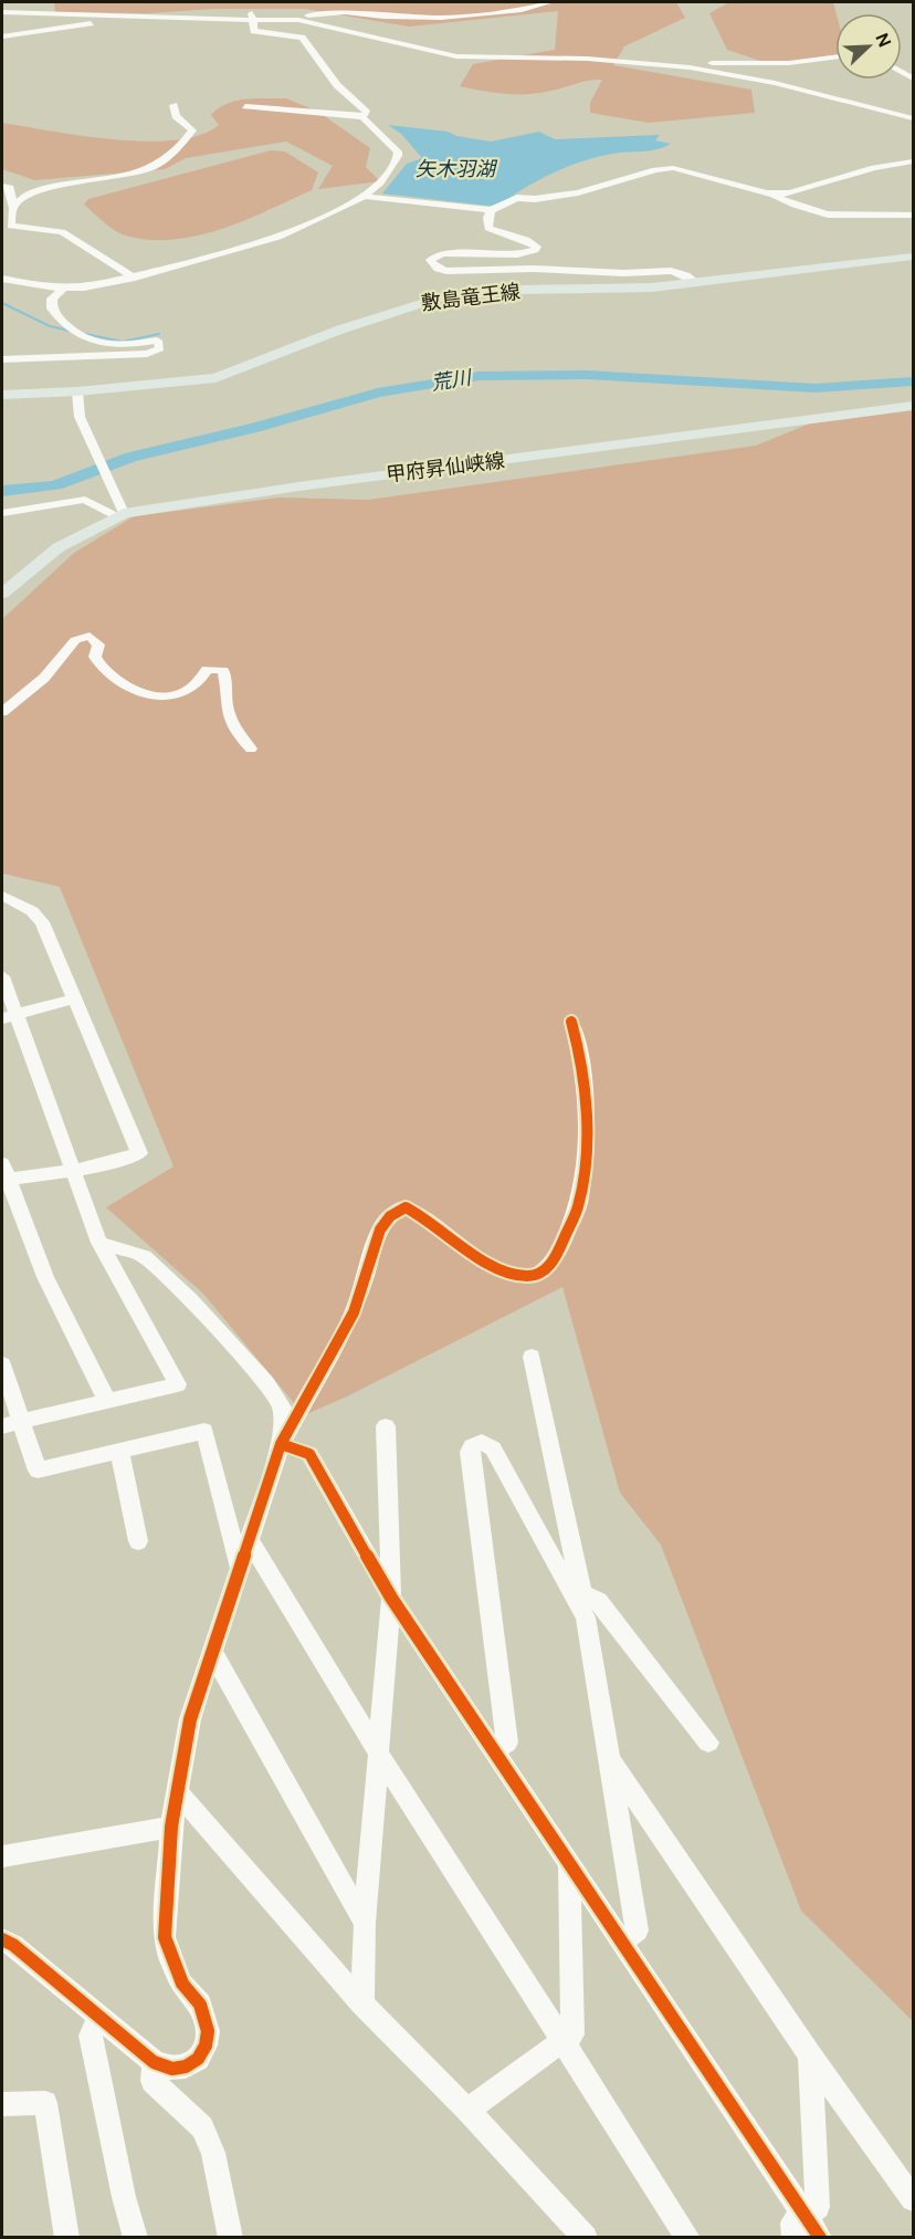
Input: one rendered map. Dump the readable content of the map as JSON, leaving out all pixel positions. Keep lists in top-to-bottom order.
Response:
{
  "streets": {
    "main road": ["敷島竜王線", "甲府昇仙峡線"]
  },
  "water": ["矢木羽湖", "荒川"],
  "north": "top right"
}
